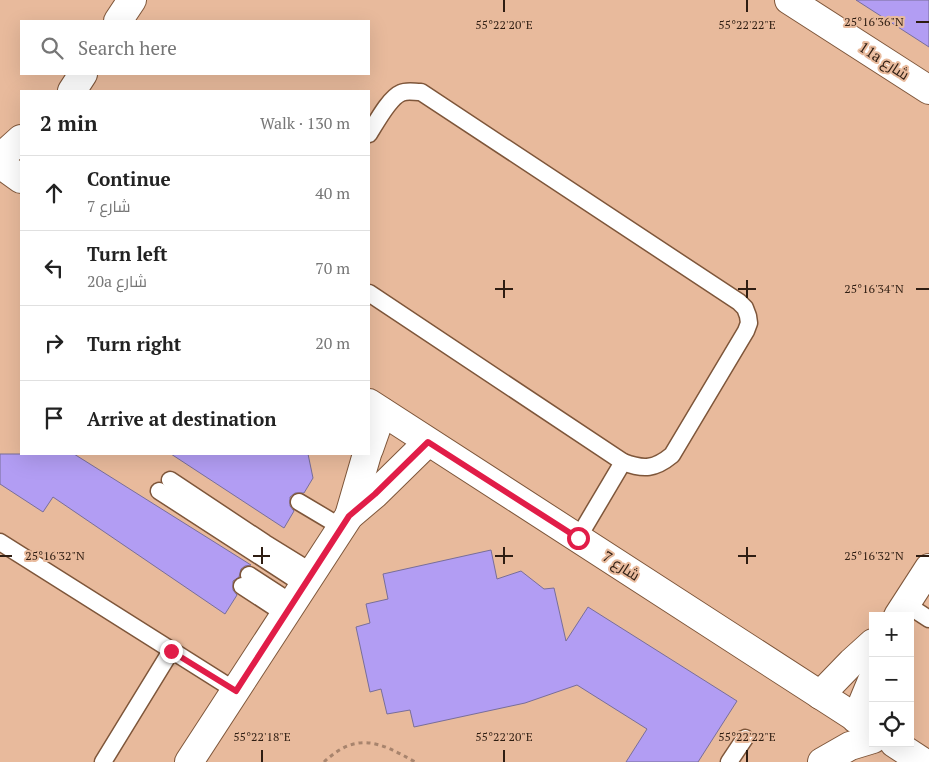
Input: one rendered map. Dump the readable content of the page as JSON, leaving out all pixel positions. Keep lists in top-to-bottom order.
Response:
{
  "streets": {
    "street": ["11a شارع", "شارع 7"]
  },
  "page": {
    "search": "Search here",
    "heading": ["2 min", "Walk · 130 m"],
    "list": [
      ["Continue", "شارع 7", "40 m"],
      ["Turn left", "20a شارع", "70 m"],
      ["Turn right", "20 m"],
      "Arrive at destination"
    ],
    "map_buttons": ["+", "−"]
  },
  "coordinates": [
    "25°16'36\"N",
    "55°22'20\"E",
    "55°22'22\"E",
    "25°16'34\"N",
    "25°16'32\"N",
    "55°22'18\"E"
  ]
}
